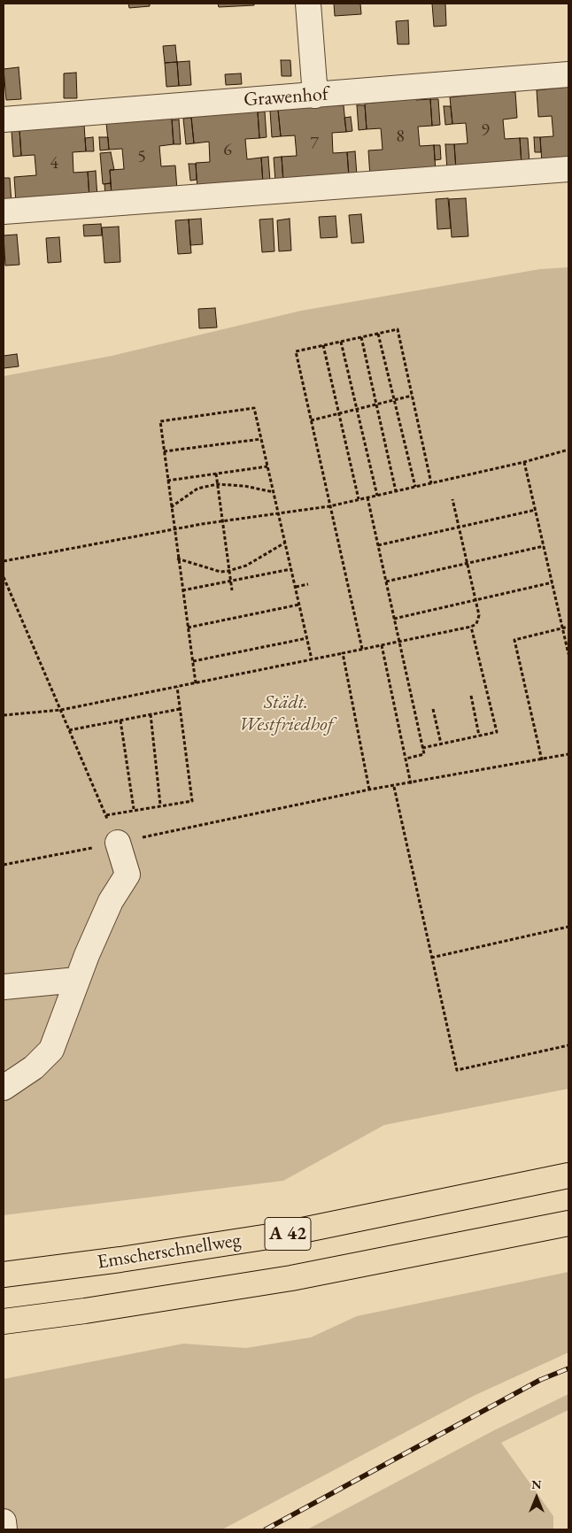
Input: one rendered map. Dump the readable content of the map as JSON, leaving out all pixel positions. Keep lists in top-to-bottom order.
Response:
{
  "streets": {
    "highway": ["A 42", "Emscherschnellweg"],
    "street": ["Grawenhof"]
  },
  "parks": ["Städt. Westfriedhof"],
  "house_numbers": [
    "9",
    "8",
    "7",
    "6",
    "5",
    "4"
  ],
  "north": "top"
}
